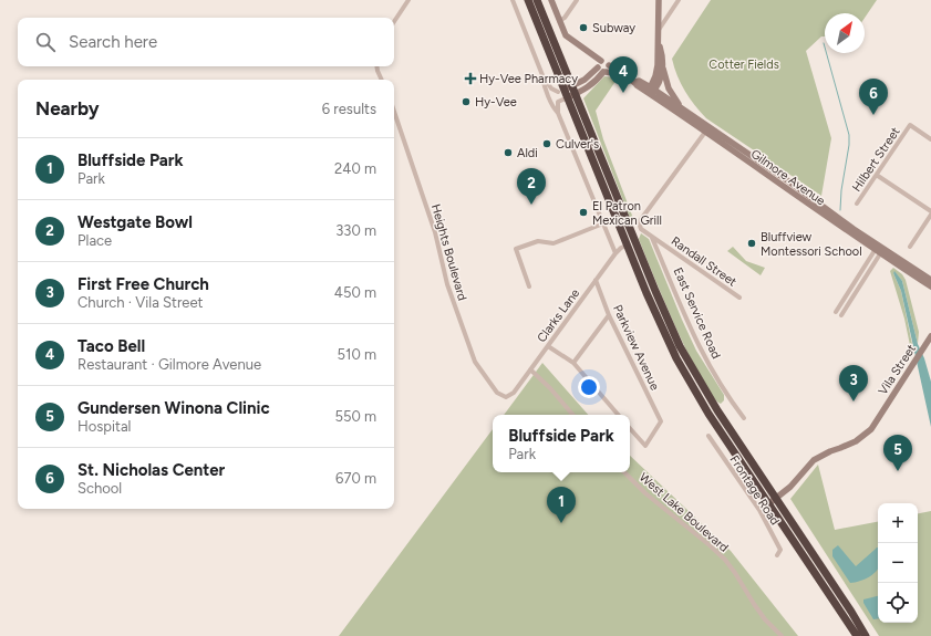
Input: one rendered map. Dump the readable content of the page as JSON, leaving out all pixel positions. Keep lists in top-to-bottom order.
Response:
{
  "streets": {
    "street": [
      "Hilbert Street",
      "Gilmore Avenue",
      "Heights Boulevard",
      "Randall Street",
      "East Service Road",
      "Clarks Lane",
      "Parkview Avenue",
      "Vila Street",
      "Frontage Road",
      "West Lake Boulevard"
    ]
  },
  "crossings": [
    ["Gilmore Avenue", "Randall Street"],
    ["Heights Boulevard", "Clarks Lane"],
    ["Randall Street", "East Service Road"],
    ["Clarks Lane", "Parkview Avenue"],
    ["Vila Street", "Frontage Road"]
  ],
  "parks": ["Cotter Fields"],
  "places": {
    "other": [
      "Subway",
      "Hy-Vee",
      "Culver's",
      "Aldi",
      "El Patron Mexican Grill",
      "Bluffview Montessori School"
    ],
    "health": ["Hy-Vee Pharmacy"]
  },
  "north": "top right",
  "page": {
    "search": "Search here",
    "pins": [
      "4",
      "6",
      "2",
      "3",
      "5",
      "1"
    ],
    "heading": ["Nearby", "6 results"],
    "list": [
      {
        "mark": "1",
        "name": "Bluffside Park",
        "note": "Park",
        "value": "240 m"
      },
      {
        "mark": "2",
        "name": "Westgate Bowl",
        "note": "Place",
        "value": "330 m"
      },
      {
        "mark": "3",
        "name": "First Free Church",
        "note": "Church · Vila Street",
        "value": "450 m"
      },
      {
        "mark": "4",
        "name": "Taco Bell",
        "note": "Restaurant · Gilmore Avenue",
        "value": "510 m"
      },
      {
        "mark": "5",
        "name": "Gundersen Winona Clinic",
        "note": "Hospital",
        "value": "550 m"
      },
      {
        "mark": "6",
        "name": "St. Nicholas Center",
        "note": "School",
        "value": "670 m"
      }
    ],
    "popup": ["Bluffside Park", "Park"],
    "map_buttons": ["+", "−"]
  }
}
